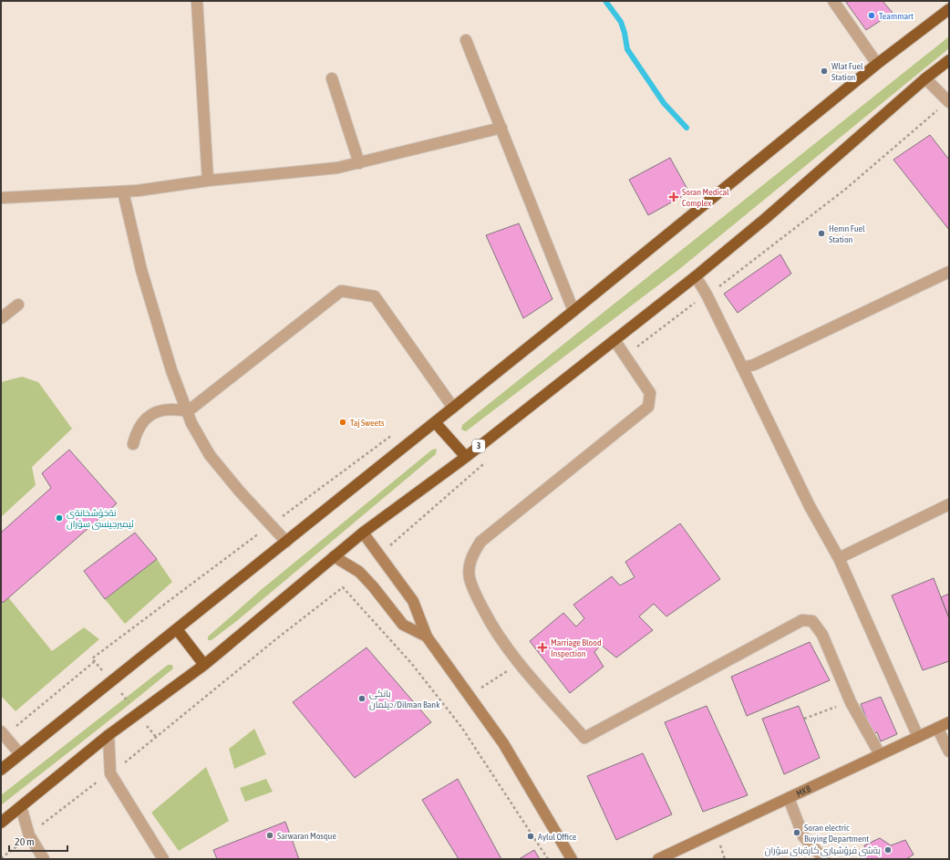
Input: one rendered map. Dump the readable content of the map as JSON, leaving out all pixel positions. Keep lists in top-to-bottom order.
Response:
{
  "streets": {
    "highway": ["3"],
    "main road": ["MKB"]
  },
  "places": {
    "other": [
      "Teammart",
      "Wlat Fuel Station",
      "Hemn Fuel Station",
      "Taj Sweets",
      "نةخؤشخانةى ئیميرجينسى سؤران",
      "بانکی دیلمان/Dilman Bank",
      "Soran electric Buying Department",
      "Sarwaran Mosque",
      "Aylul Office",
      "بةشى فرؤشيارى كارةباى سؤران"
    ],
    "health": ["Soran Medical Complex", "Marriage Blood Inspection"]
  },
  "scale_bar": "20 m"
}
